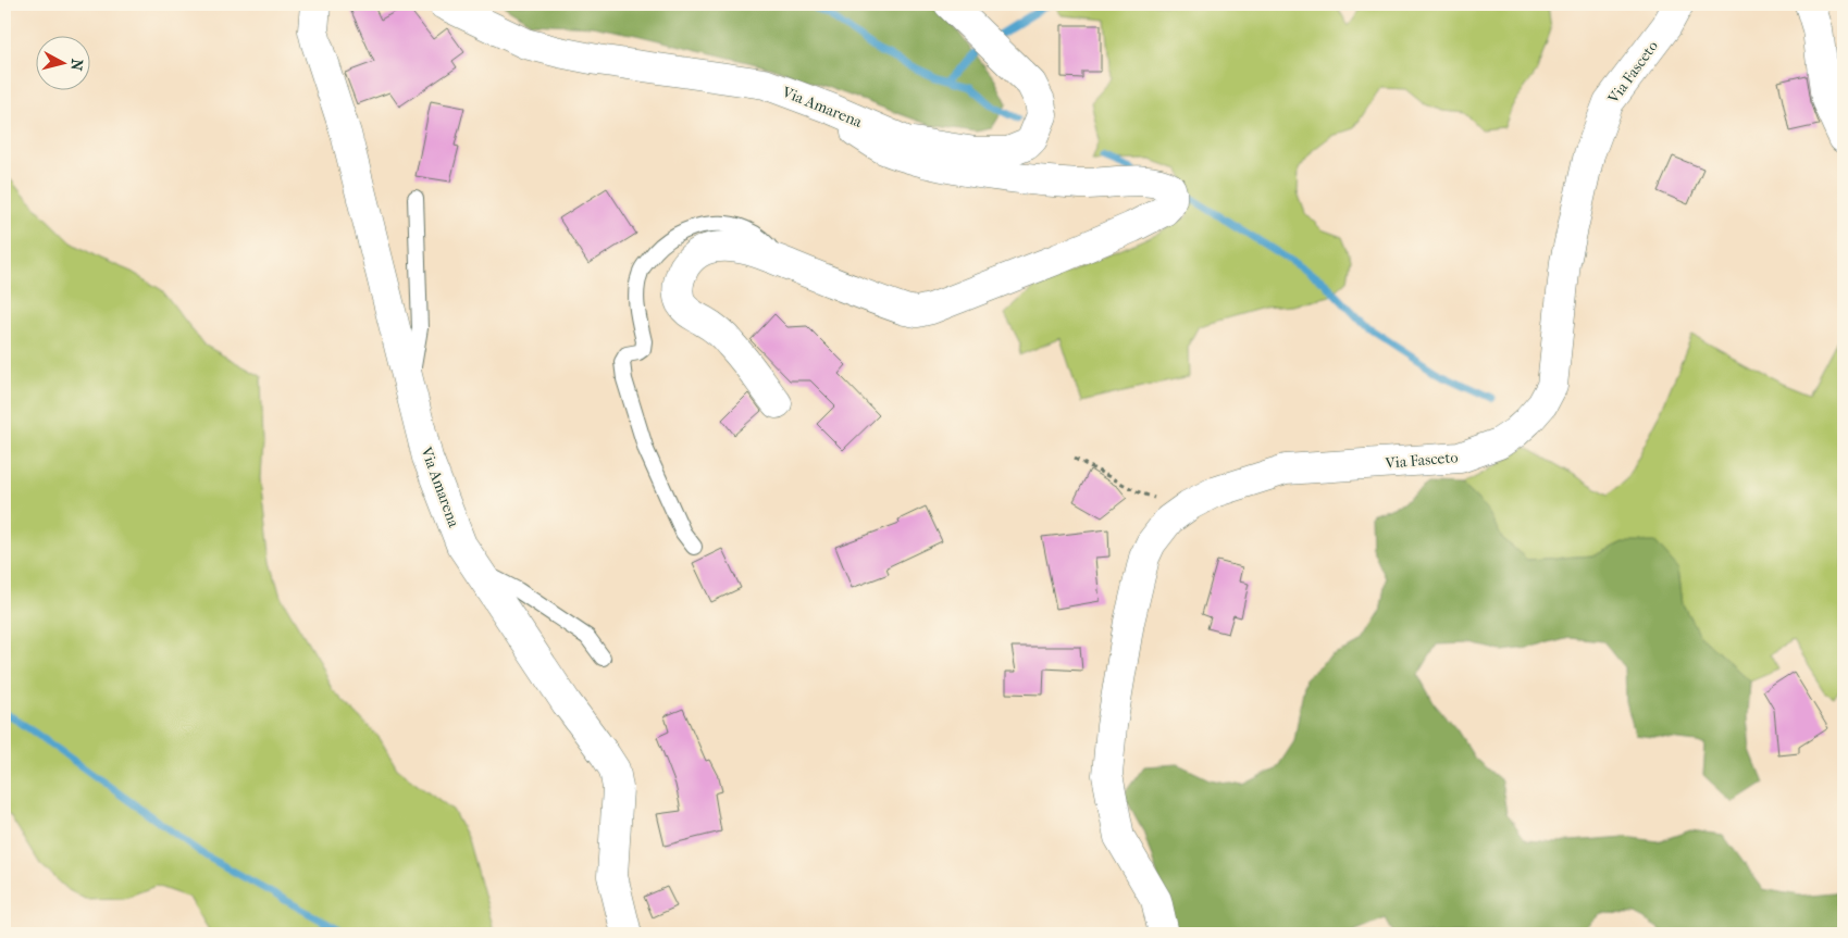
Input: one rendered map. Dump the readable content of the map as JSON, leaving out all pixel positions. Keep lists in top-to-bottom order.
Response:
{
  "streets": {
    "street": ["Via Fasceto", "Via Amarena"]
  },
  "north": "right"
}
